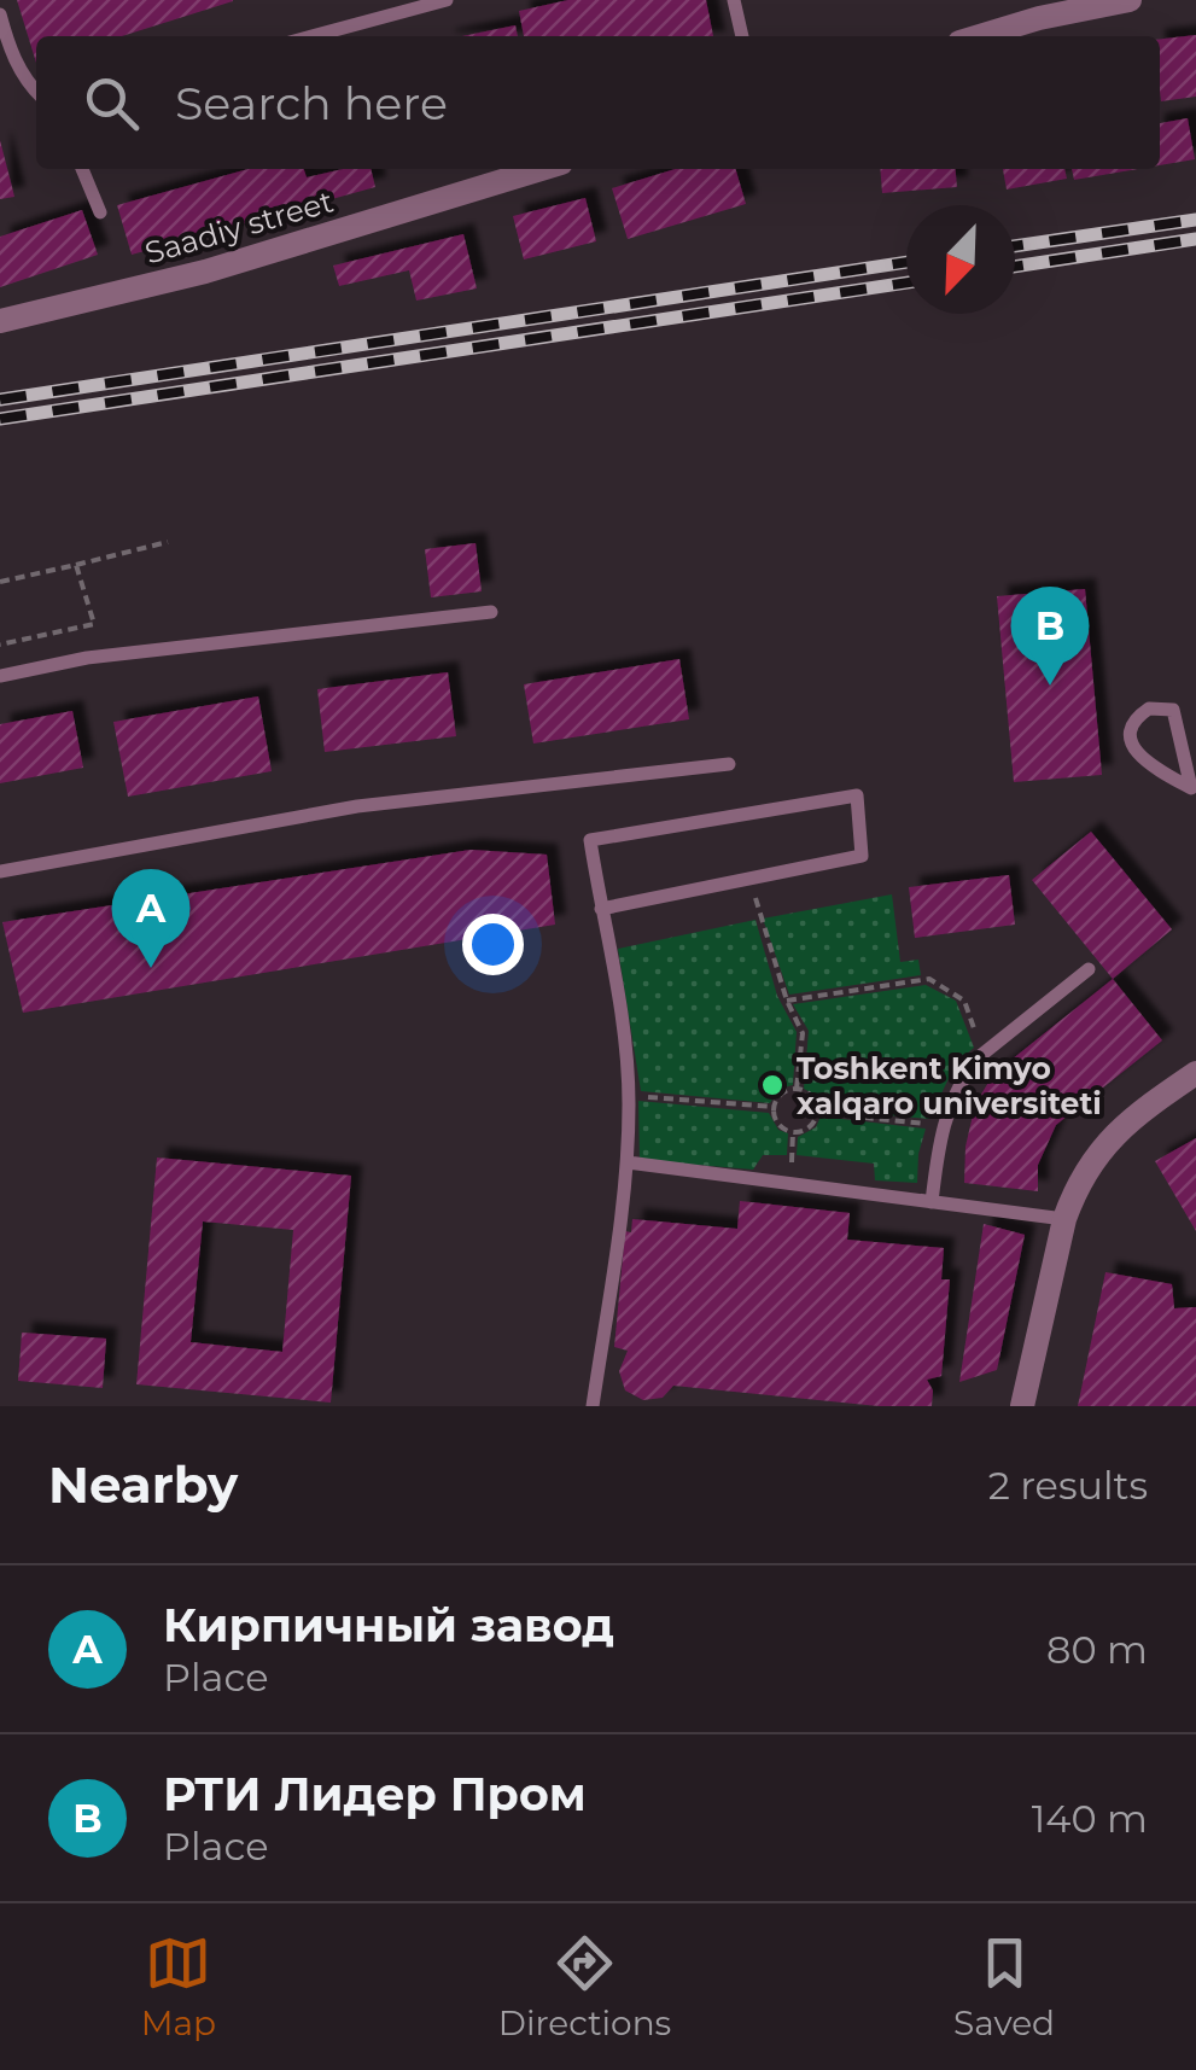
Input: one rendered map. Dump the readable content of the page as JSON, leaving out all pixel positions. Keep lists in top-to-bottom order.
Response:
{
  "streets": {
    "street": ["Saadiy street"]
  },
  "places": ["Toshkent Kimyo xalqaro universiteti"],
  "north": "bottom left",
  "page": {
    "search": "Search here",
    "pins": ["B", "A"],
    "heading": ["Nearby", "2 results"],
    "list": [
      {
        "mark": "A",
        "name": "Кирпичный завод",
        "note": "Place",
        "value": "80 m"
      },
      {
        "mark": "B",
        "name": "РТИ Лидер Пром",
        "note": "Place",
        "value": "140 m"
      }
    ],
    "nav": ["Map", "Directions", "Saved"]
  }
}
